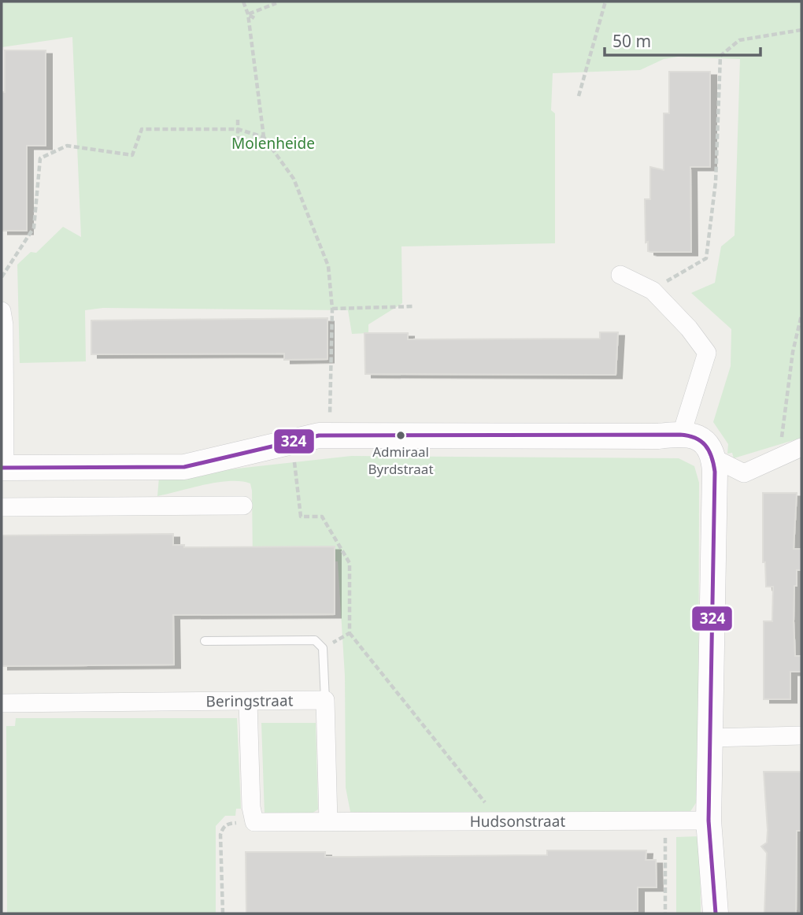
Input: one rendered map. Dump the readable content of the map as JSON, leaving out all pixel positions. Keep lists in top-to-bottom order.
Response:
{
  "streets": {
    "street": ["Beringstraat", "Hudsonstraat"]
  },
  "parks": ["Molenheide"],
  "places": ["Admiraal Byrdstraat"],
  "lines": ["transit line 324"],
  "scale_bar": "50 m"
}
